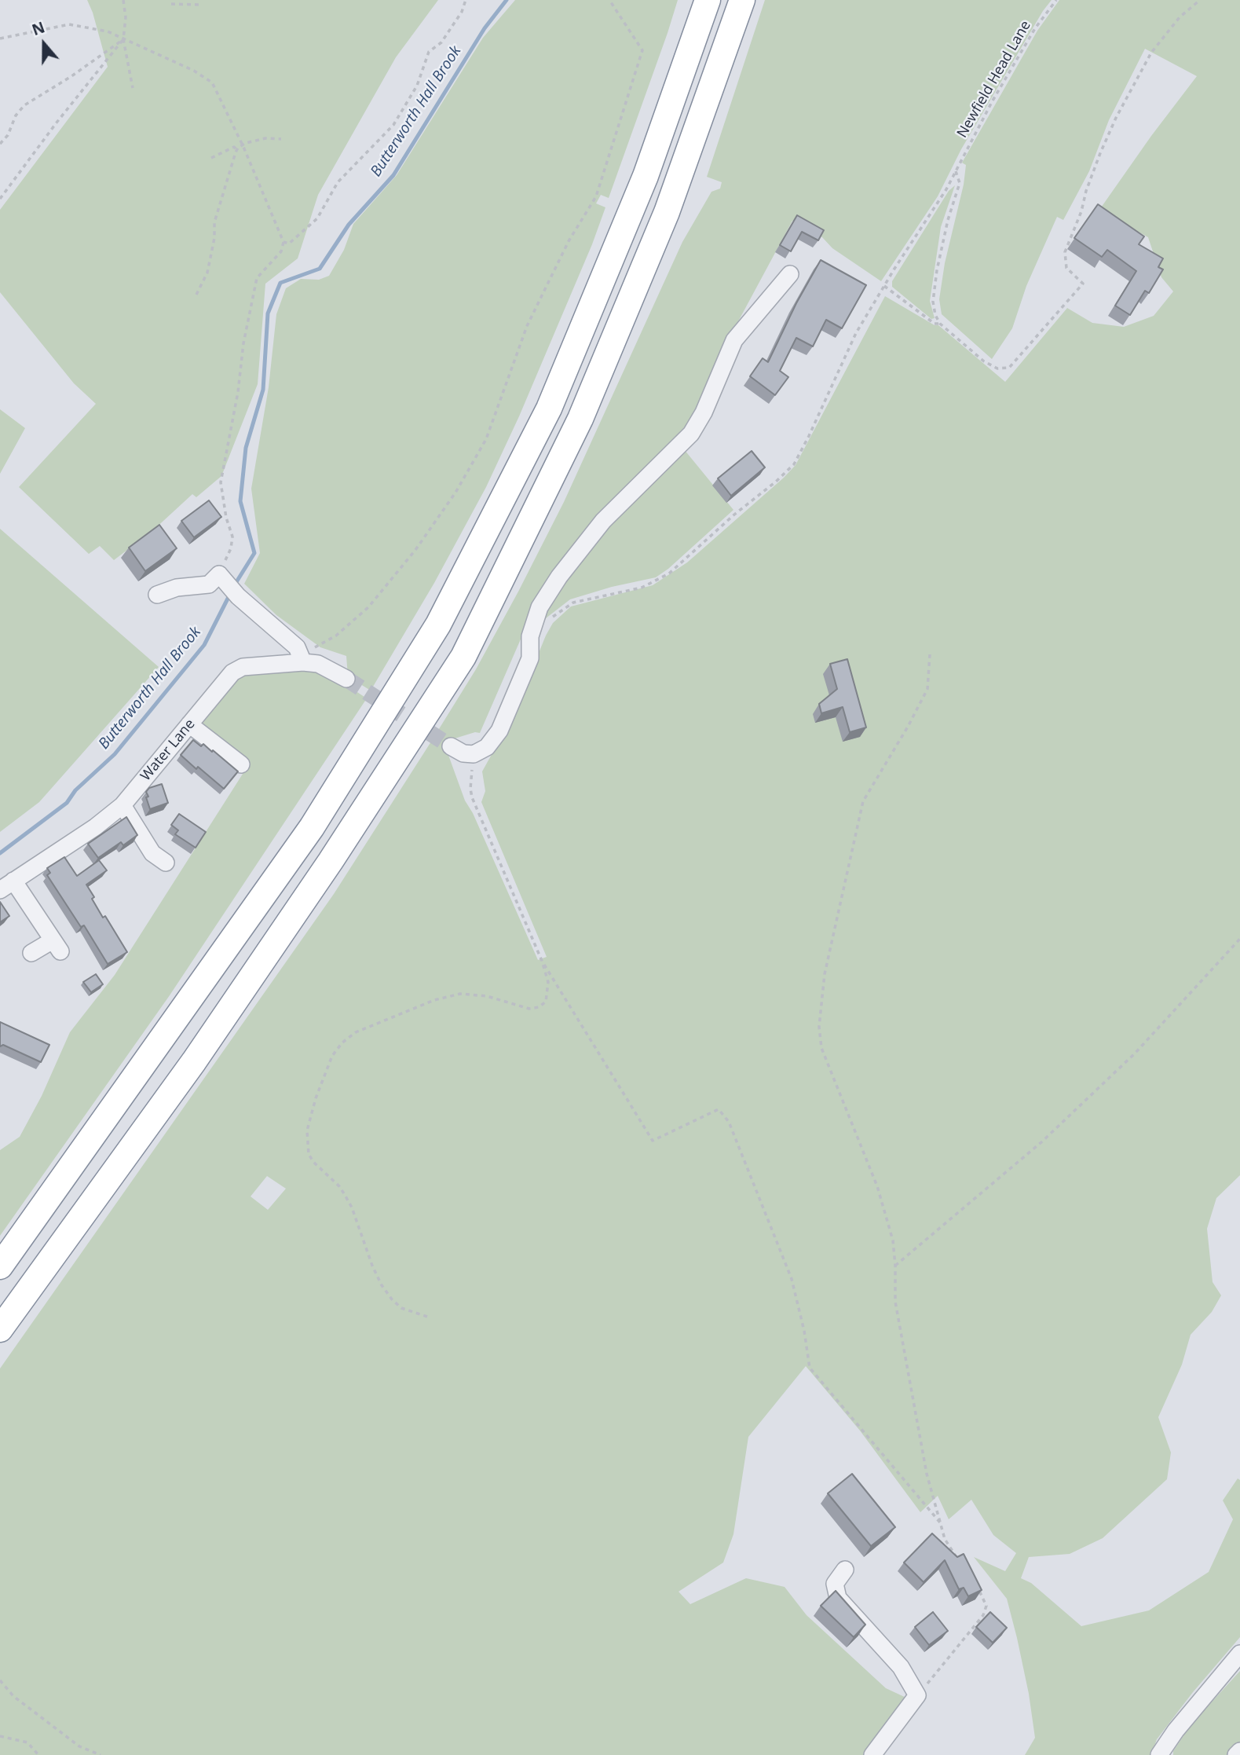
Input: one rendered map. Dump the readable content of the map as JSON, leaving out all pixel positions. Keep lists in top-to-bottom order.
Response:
{
  "streets": {
    "street": ["Water Lane"],
    "path": ["Newfield Head Lane"]
  },
  "water": ["Butterworth Hall Brook"],
  "north": "top"
}
